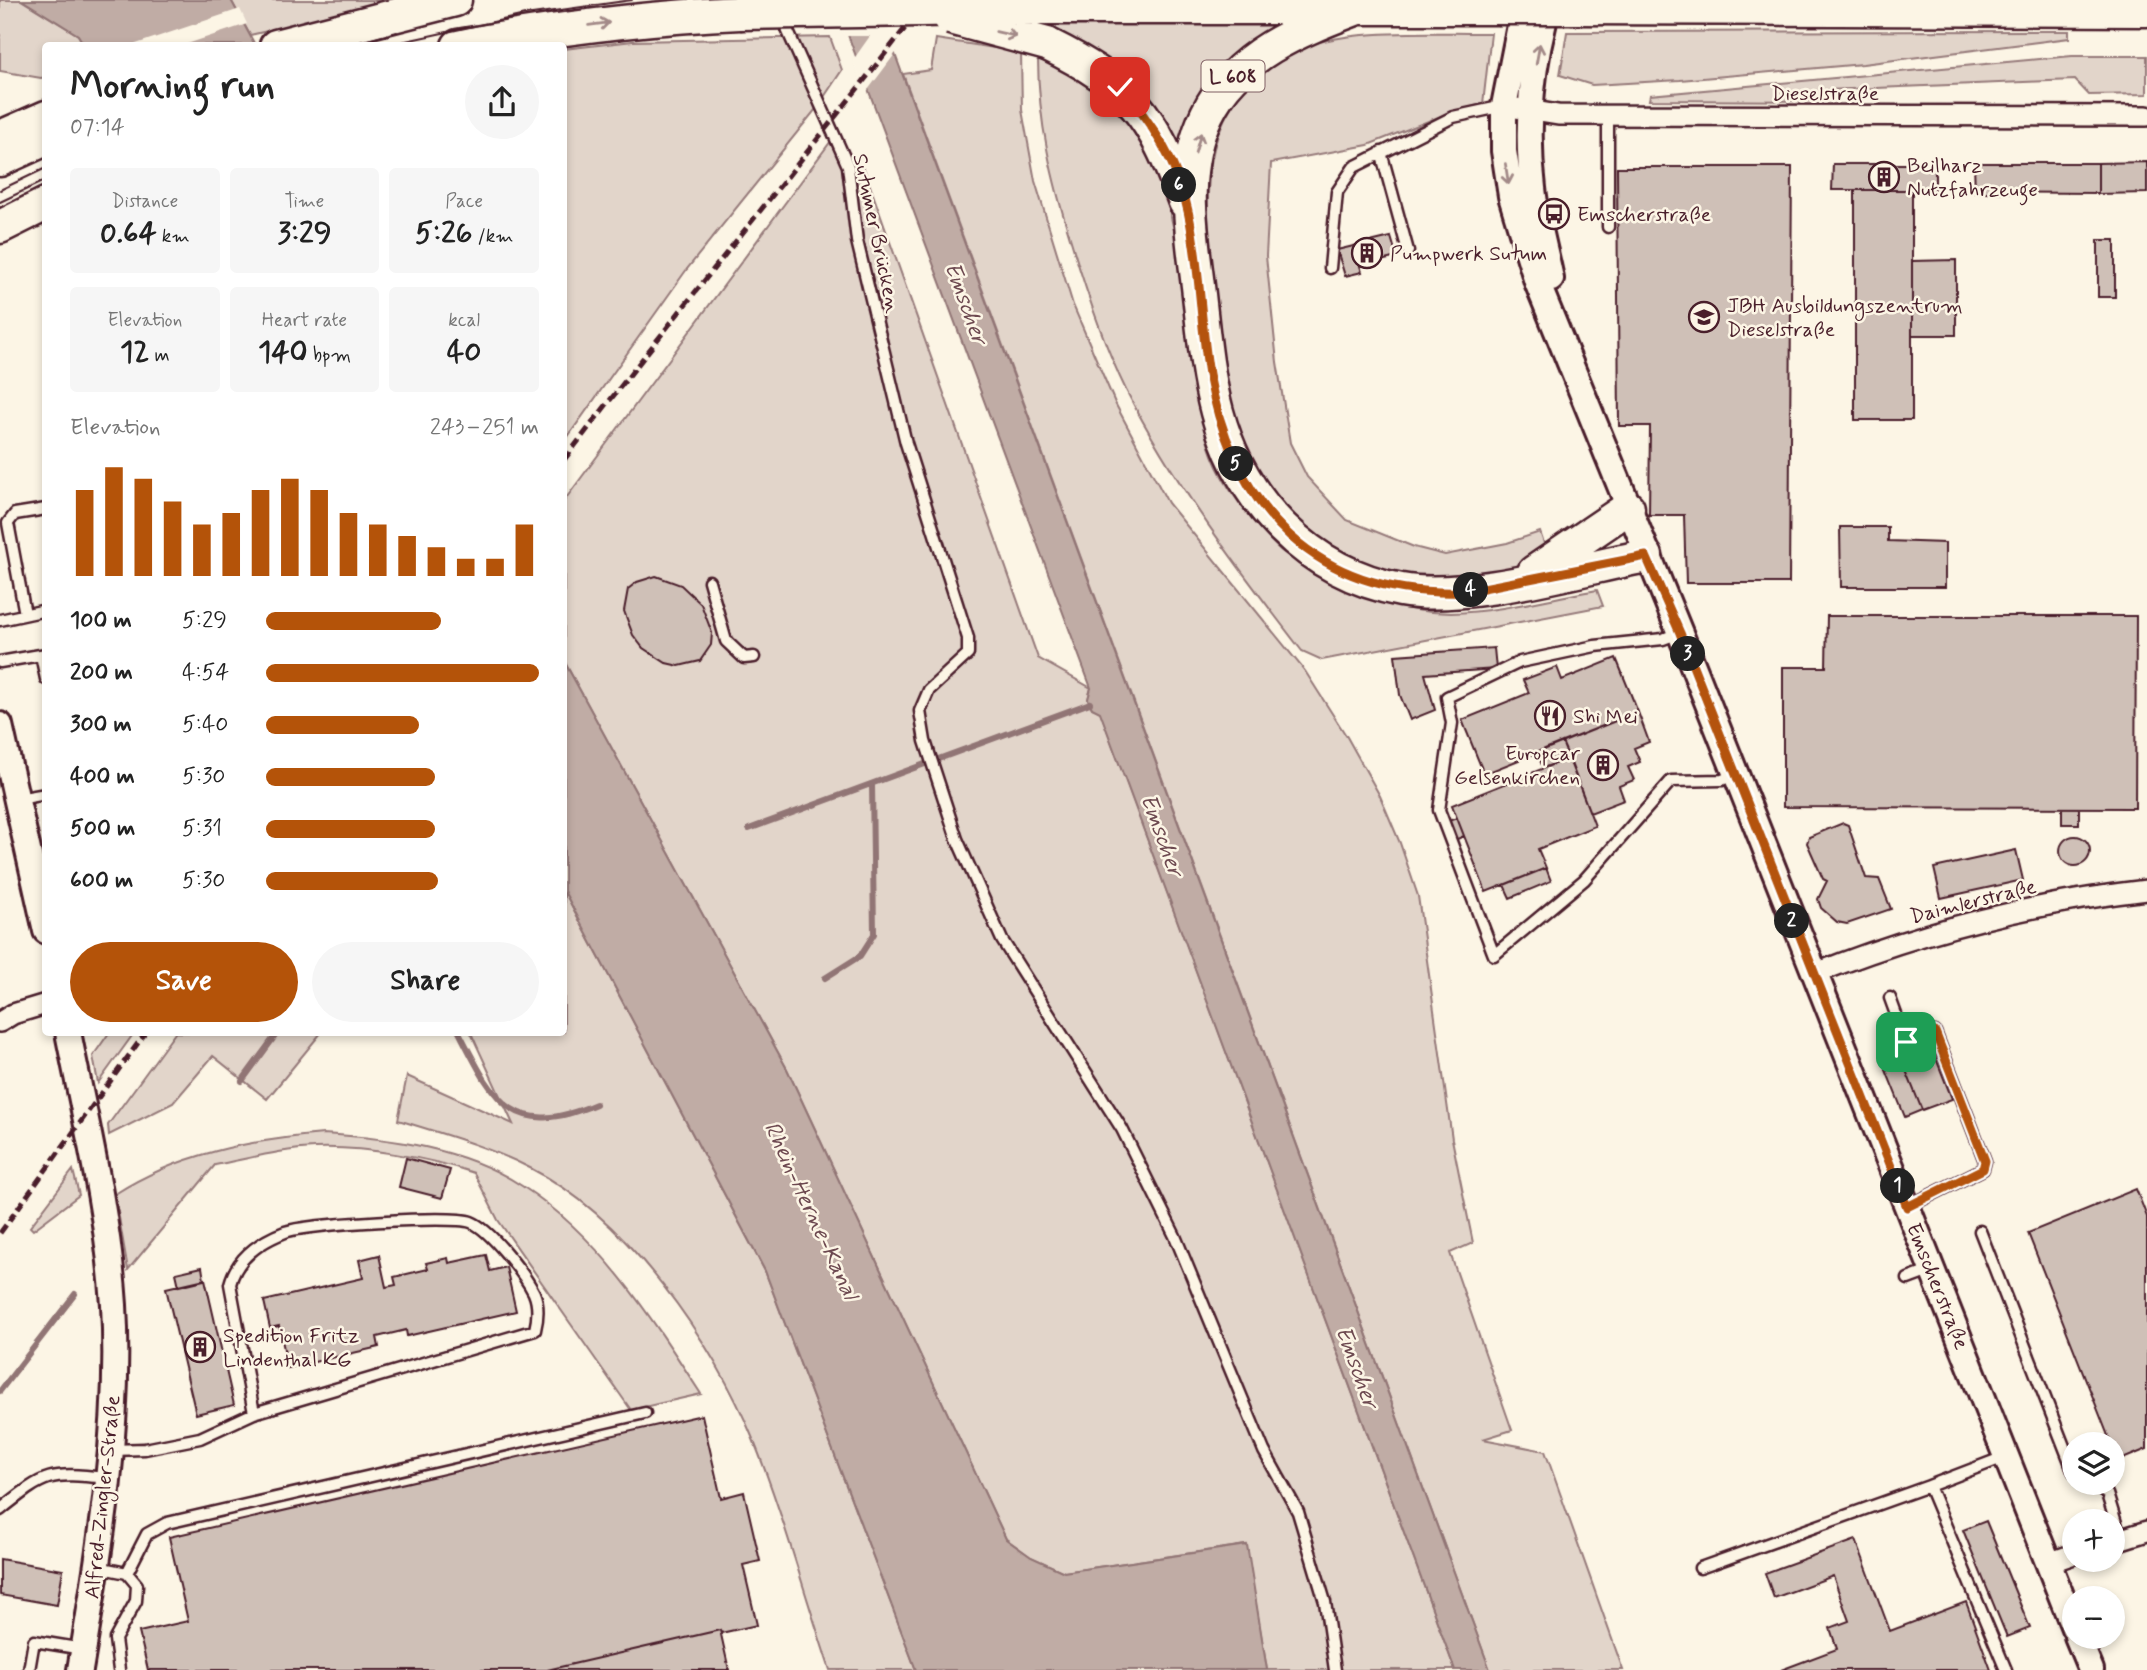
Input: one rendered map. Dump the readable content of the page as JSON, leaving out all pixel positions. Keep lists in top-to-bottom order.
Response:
{
  "streets": {
    "main road": ["L 608"],
    "street": [
      "Dieselstraße",
      "Daimlerstraße",
      "Emscherstraße",
      "Alfred-Zingler-Straße"
    ],
    "lane": ["Sutumer Brücken"]
  },
  "crossings": [
    ["L 608", "Emscherstraße"],
    ["Dieselstraße", "Emscherstraße"],
    ["Daimlerstraße", "Emscherstraße"]
  ],
  "water": ["Emscher", "Rhein-Herne-Kanal"],
  "places": {
    "building": [
      "Beilharz Nutzfahrzeuge",
      "Pumpwerk Sutum",
      "Europcar Gelsenkirchen",
      "Spedition Fritz Lindenthal KG"
    ],
    "bus stop": ["Emscherstraße"],
    "school or university": ["JBH Ausbildungszentrum Dieselstraße"],
    "restaurant": ["Shi Mei"]
  },
  "page": {
    "heading": ["Morning run", "07:14"],
    "stats": [
      ["Distance", "0.64 km"],
      ["Time", "3:29"],
      ["Pace", "5:26 /km"],
      ["Elevation", "12 m"],
      ["Heart rate", "140 bpm"],
      ["kcal", "40"]
    ],
    "pins": [
      "6",
      "5",
      "4",
      "3",
      "2",
      "1"
    ],
    "chart": ["Elevation", "243–251 m"],
    "list": [
      {
        "name": "100 m",
        "note": "5:29"
      },
      {
        "name": "200 m",
        "note": "4:54"
      },
      {
        "name": "300 m",
        "note": "5:40"
      },
      {
        "name": "400 m",
        "note": "5:30"
      },
      {
        "name": "500 m",
        "note": "5:31"
      },
      {
        "name": "600 m",
        "note": "5:30"
      }
    ],
    "buttons": ["Save", "Share"],
    "map_buttons": ["+", "−"]
  }
}
